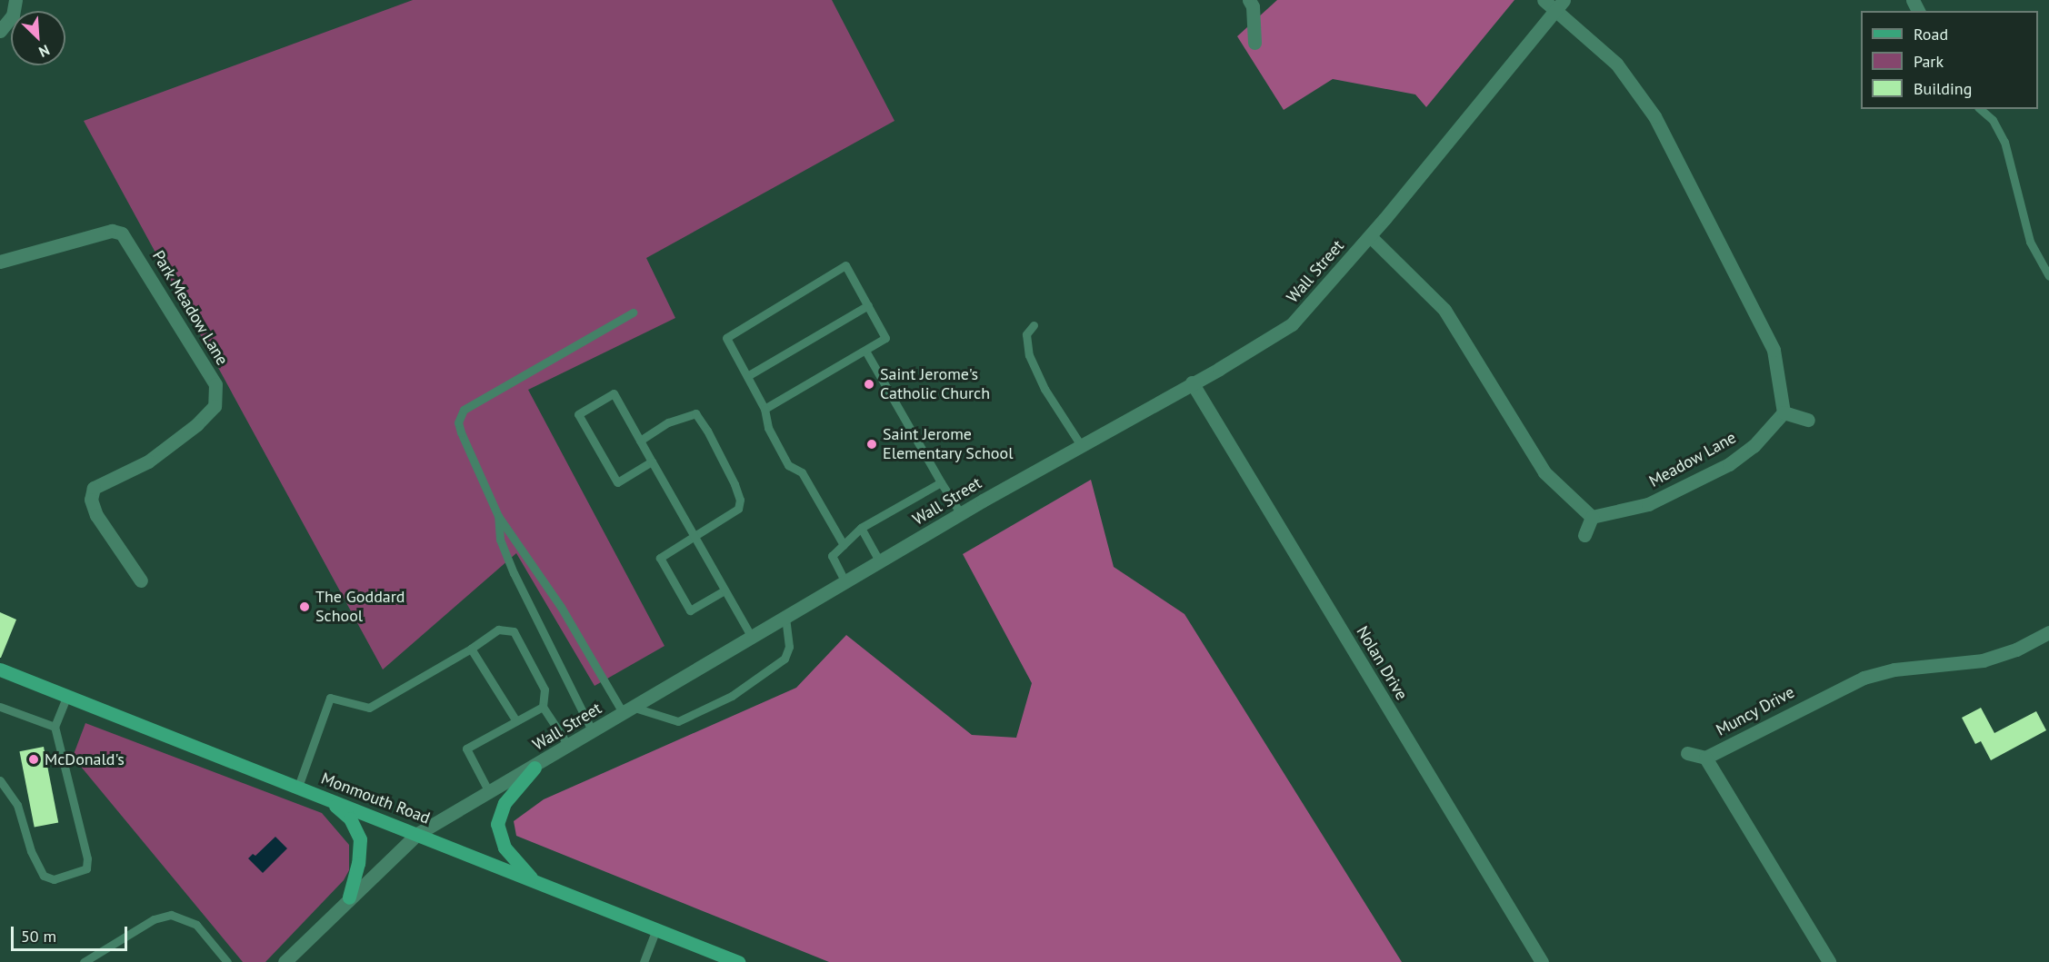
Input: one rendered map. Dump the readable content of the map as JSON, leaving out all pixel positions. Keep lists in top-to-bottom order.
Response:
{
  "streets": {
    "main road": ["Monmouth Road"],
    "street": [
      "Wall Street",
      "Park Meadow Lane",
      "Meadow Lane",
      "Nolan Drive",
      "Muncy Drive"
    ]
  },
  "crossings": [
    ["Wall Street", "Nolan Drive"],
    ["Wall Street", "Monmouth Road"]
  ],
  "places": [
    "Saint Jerome's Catholic Church",
    "Saint Jerome Elementary School",
    "The Goddard School",
    "McDonald's"
  ],
  "legend": ["Road", "Park", "Building"],
  "scale_bar": "50 m",
  "north": "bottom right"
}
